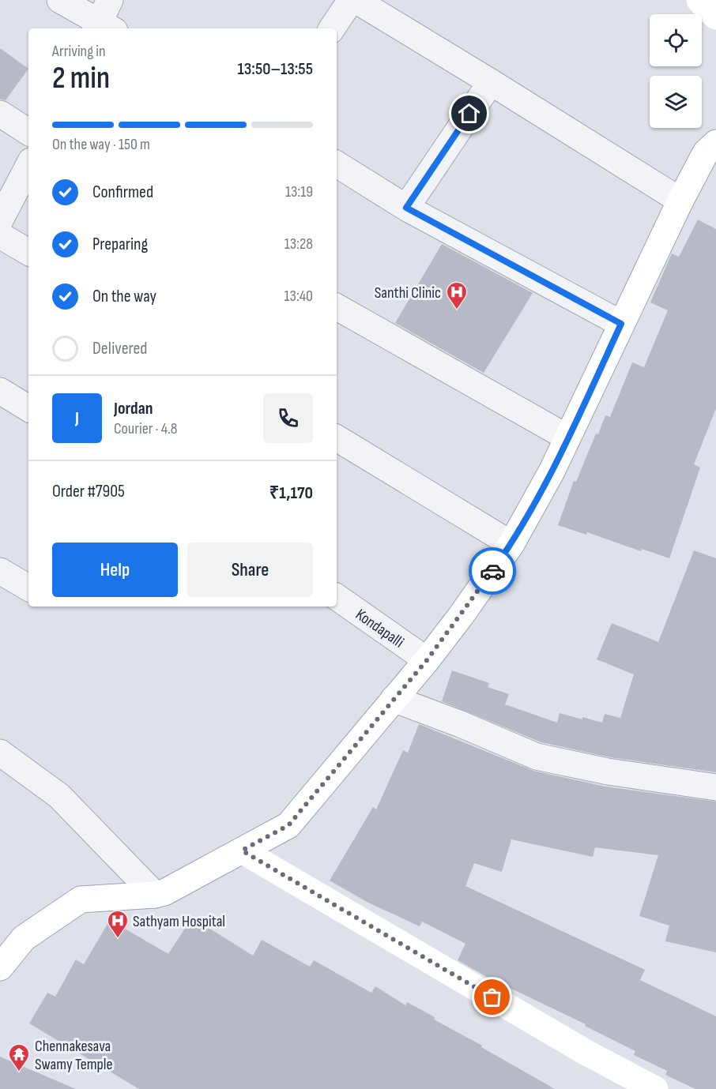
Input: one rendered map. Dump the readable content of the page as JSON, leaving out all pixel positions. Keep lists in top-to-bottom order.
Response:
{
  "streets": {
    "street": ["Kondapalli"]
  },
  "places": {
    "hospital": ["Santhi Clinic", "Sathyam Hospital"],
    "temple": ["Chennakesava Swamy Temple"]
  },
  "page": {
    "heading": ["2 min", "Arriving in", "13:50–13:55"],
    "panel": [
      "Jordan",
      "Courier · 4.8",
      "Order #7905",
      "₹1,170"
    ],
    "bar": "On the way · 150 m",
    "list": [
      ["Confirmed", "13:19"],
      ["Preparing", "13:28"],
      ["On the way", "13:40"],
      "Delivered"
    ],
    "round": "J",
    "buttons": ["Help", "Share"]
  }
}
